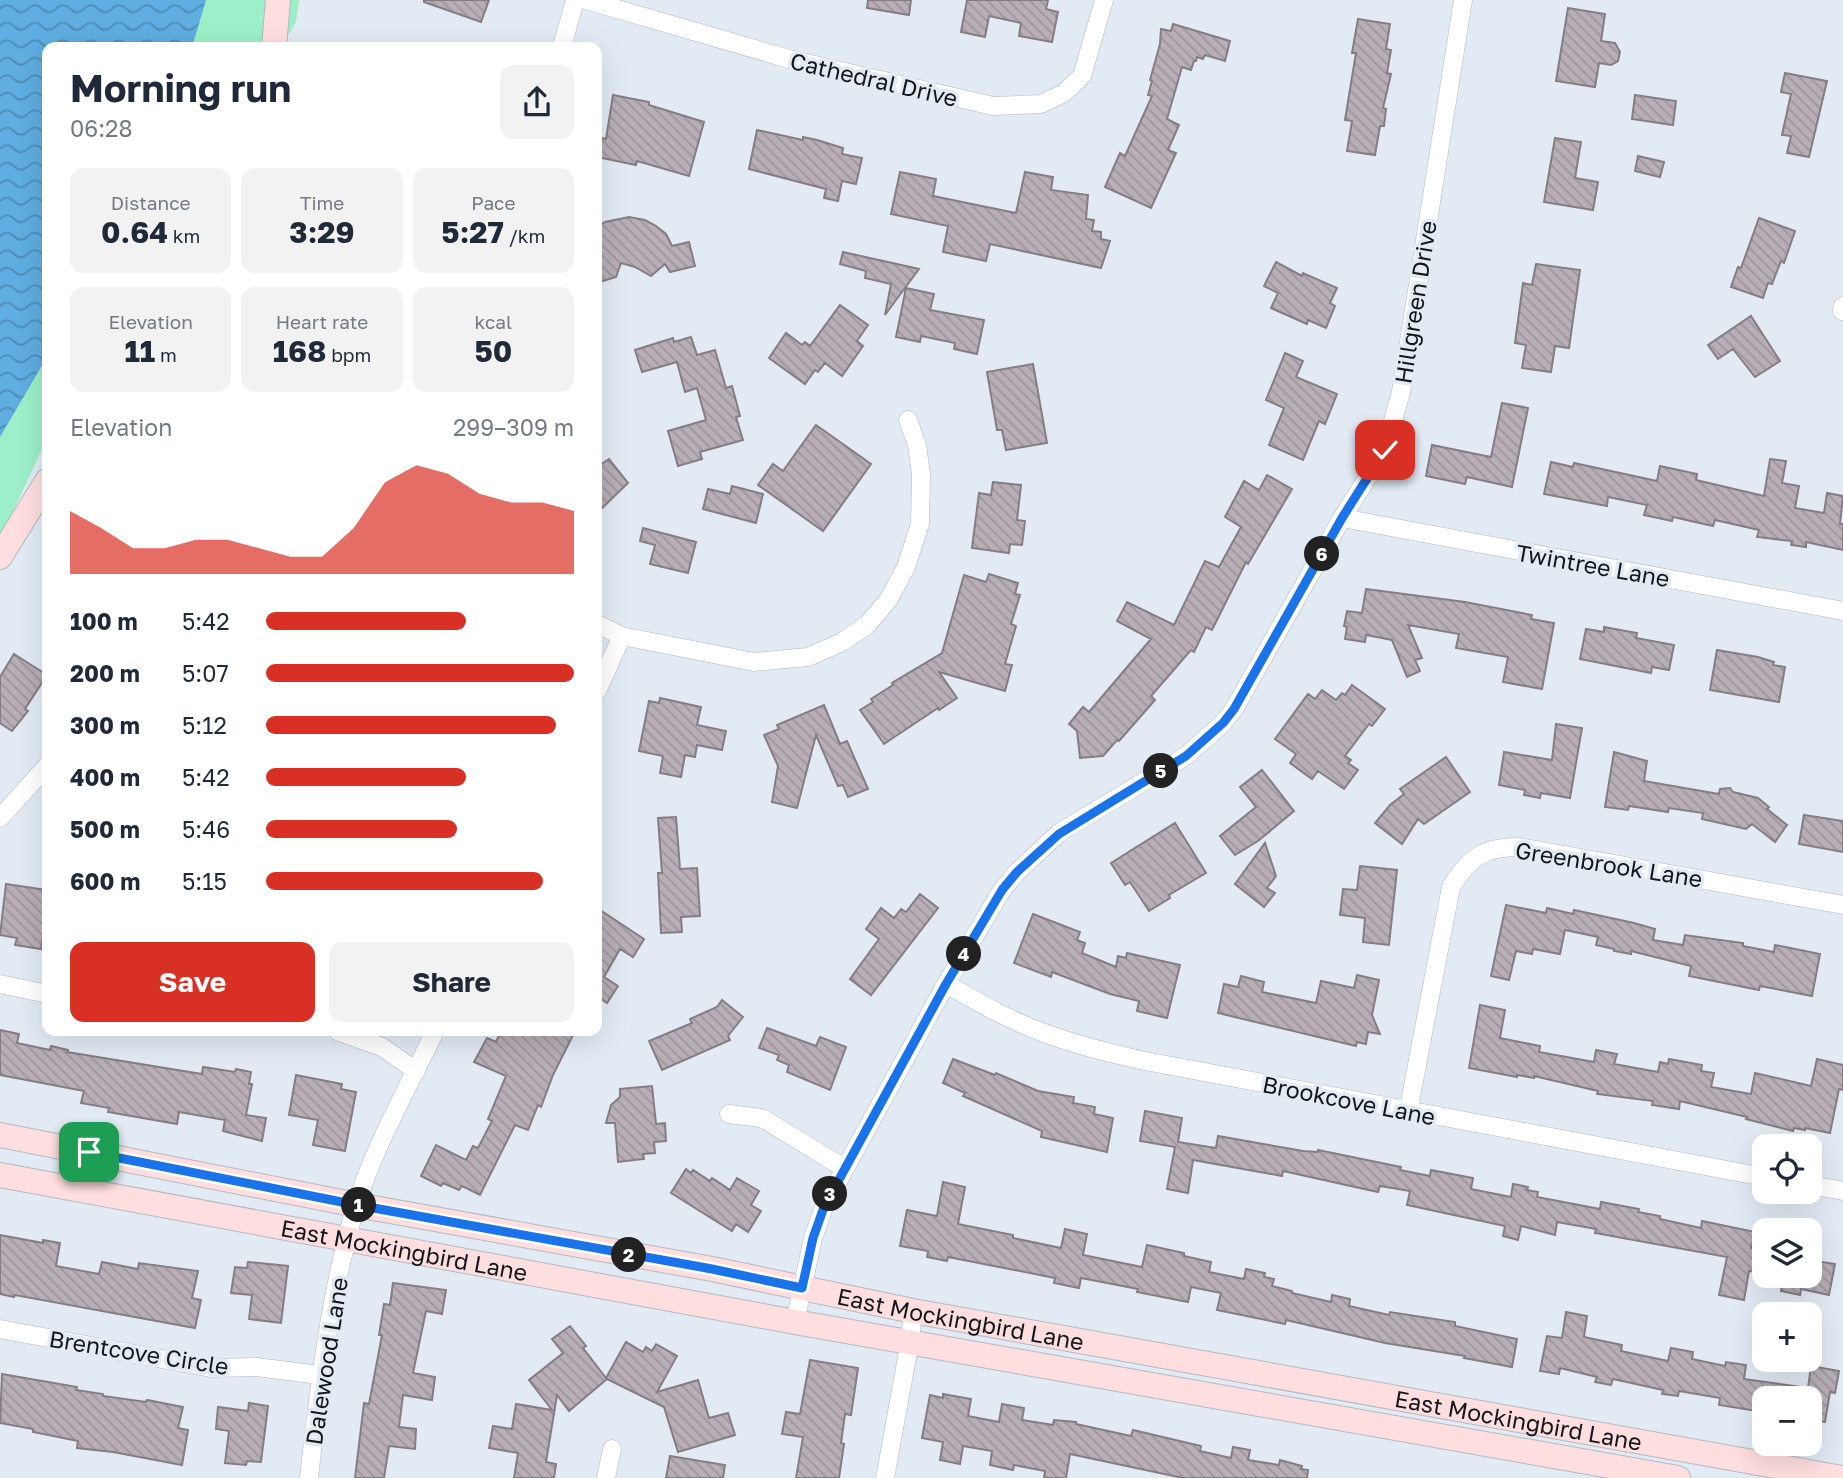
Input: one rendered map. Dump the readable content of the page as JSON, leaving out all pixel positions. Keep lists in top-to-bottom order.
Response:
{
  "streets": {
    "main road": ["East Mockingbird Lane"],
    "street": [
      "Cathedral Drive",
      "Hillgreen Drive",
      "Twintree Lane",
      "Greenbrook Lane",
      "Brookcove Lane",
      "Brentcove Circle",
      "Dalewood Lane"
    ]
  },
  "crossings": [
    ["Hillgreen Drive", "Twintree Lane"],
    ["Hillgreen Drive", "Brookcove Lane"],
    ["Hillgreen Drive", "East Mockingbird Lane"],
    ["Greenbrook Lane", "Brookcove Lane"],
    ["East Mockingbird Lane", "Dalewood Lane"],
    ["Brentcove Circle", "Dalewood Lane"]
  ],
  "page": {
    "heading": ["Morning run", "06:28"],
    "stats": [
      ["Distance", "0.64 km"],
      ["Time", "3:29"],
      ["Pace", "5:27 /km"],
      ["Elevation", "11 m"],
      ["Heart rate", "168 bpm"],
      ["kcal", "50"]
    ],
    "chart": ["Elevation", "299–309 m"],
    "pins": [
      "6",
      "5",
      "4",
      "3",
      "1",
      "2"
    ],
    "list": [
      {
        "name": "100 m",
        "note": "5:42"
      },
      {
        "name": "200 m",
        "note": "5:07"
      },
      {
        "name": "300 m",
        "note": "5:12"
      },
      {
        "name": "400 m",
        "note": "5:42"
      },
      {
        "name": "500 m",
        "note": "5:46"
      },
      {
        "name": "600 m",
        "note": "5:15"
      }
    ],
    "buttons": ["Save", "Share"],
    "map_buttons": ["+", "−"]
  }
}
